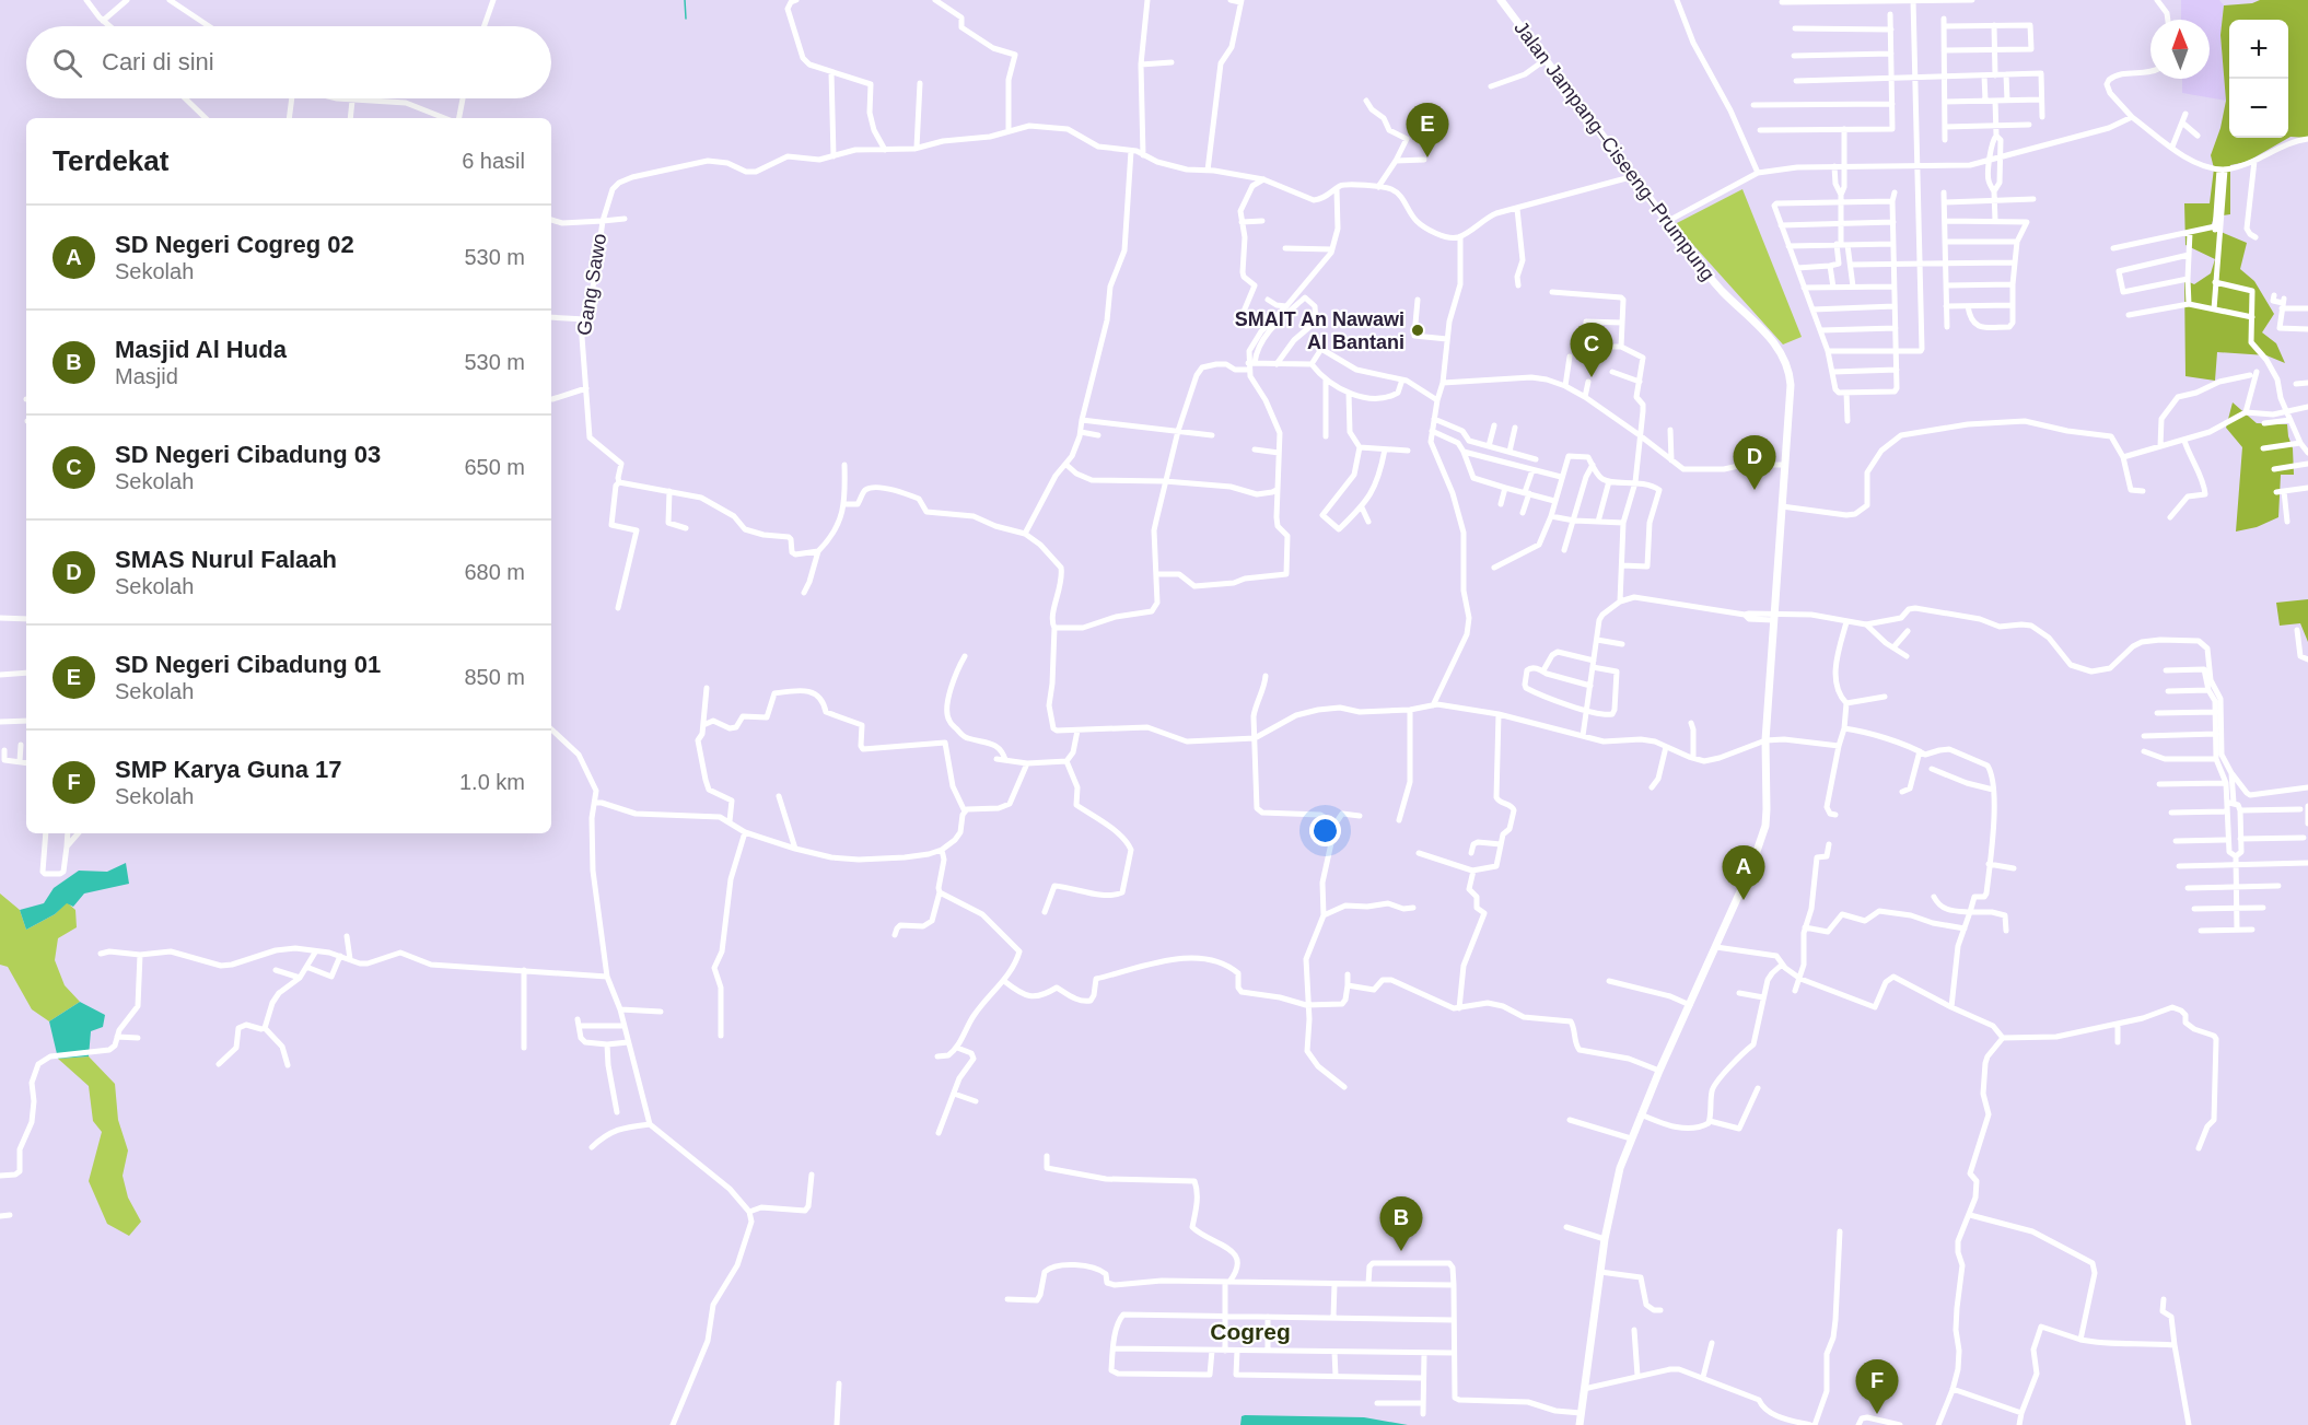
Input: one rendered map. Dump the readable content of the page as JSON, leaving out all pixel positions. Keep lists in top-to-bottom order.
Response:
{
  "streets": {
    "main road": ["Jalan Jampang–Ciseeng–Prumpung"],
    "street": ["Gang Sawo"]
  },
  "districts": ["Cogreg"],
  "places": ["SMAIT An Nawawi Al Bantani"],
  "north": "top",
  "page": {
    "map_buttons": ["+", "−"],
    "search": "Cari di sini",
    "pins": [
      "E",
      "C",
      "D",
      "A",
      "B",
      "F"
    ],
    "heading": ["Terdekat", "6 hasil"],
    "list": [
      {
        "mark": "A",
        "name": "SD Negeri Cogreg 02",
        "note": "Sekolah",
        "value": "530 m"
      },
      {
        "mark": "B",
        "name": "Masjid Al Huda",
        "note": "Masjid",
        "value": "530 m"
      },
      {
        "mark": "C",
        "name": "SD Negeri Cibadung 03",
        "note": "Sekolah",
        "value": "650 m"
      },
      {
        "mark": "D",
        "name": "SMAS Nurul Falaah",
        "note": "Sekolah",
        "value": "680 m"
      },
      {
        "mark": "E",
        "name": "SD Negeri Cibadung 01",
        "note": "Sekolah",
        "value": "850 m"
      },
      {
        "mark": "F",
        "name": "SMP Karya Guna 17",
        "note": "Sekolah",
        "value": "1.0 km"
      }
    ]
  }
}
